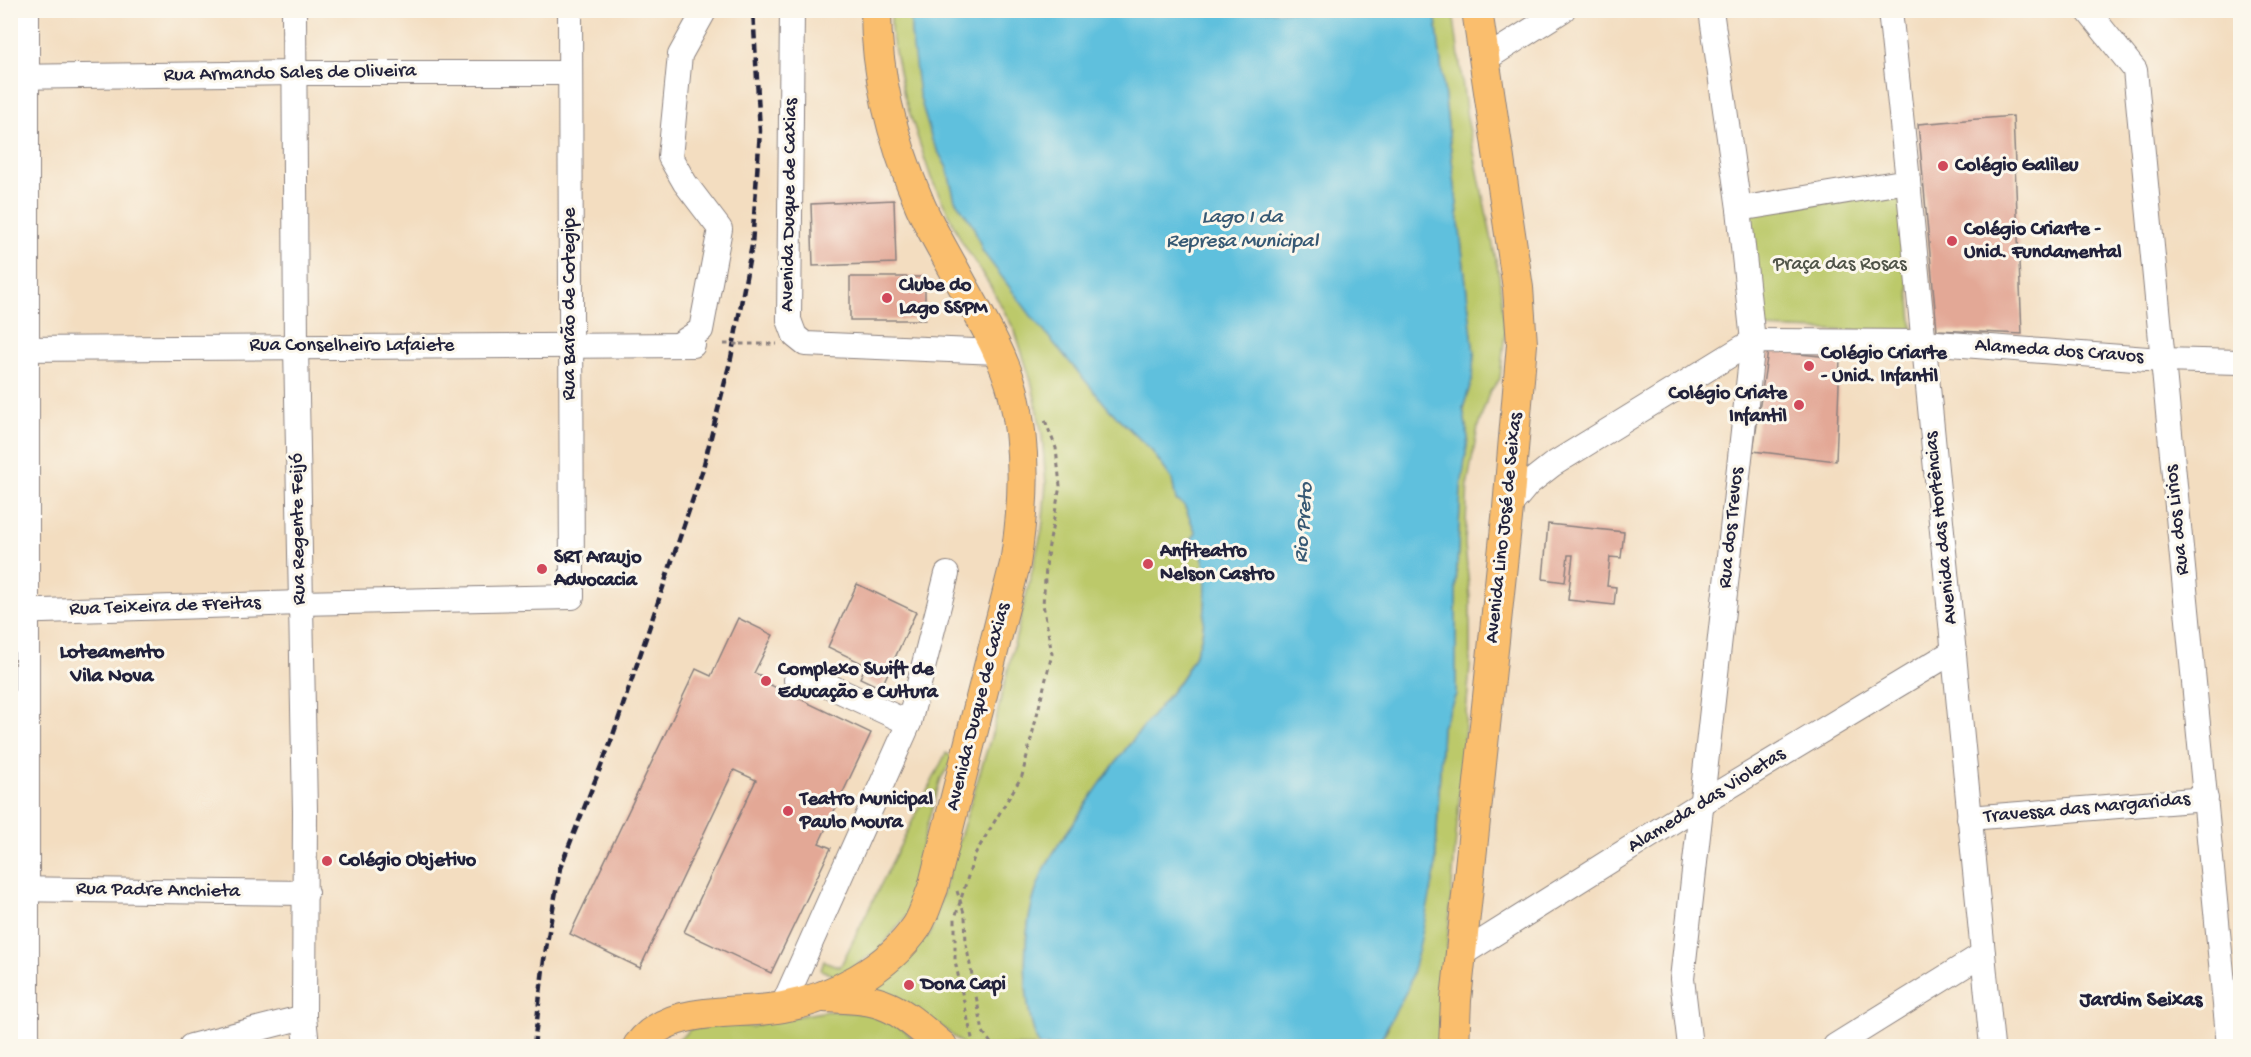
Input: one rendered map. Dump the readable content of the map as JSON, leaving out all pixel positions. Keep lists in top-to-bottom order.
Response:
{
  "streets": {
    "main road": ["Avenida Duque de Caxias", "Avenida Lino José de Seixas"],
    "street": [
      "Rua Armando Sales de Oliveira",
      "Rua Barão de Cotegipe",
      "Rua Conselheiro Lafaiete",
      "Alameda dos Cravos",
      "Rua dos Lirios",
      "Rua dos Trevos",
      "Avenida das Hortências",
      "Rua Regente Feijó",
      "Rua Teixeira de Freitas",
      "Alameda das Violetas",
      "Travessa das Margaridas",
      "Rua Padre Anchieta"
    ]
  },
  "crossings": [
    ["Rua Armando Sales de Oliveira", "Rua Barão de Cotegipe"],
    ["Rua Armando Sales de Oliveira", "Rua Regente Feijó"],
    ["Rua Barão de Cotegipe", "Rua Conselheiro Lafaiete"],
    ["Rua Barão de Cotegipe", "Rua Teixeira de Freitas"],
    ["Rua Conselheiro Lafaiete", "Rua Regente Feijó"],
    ["Alameda dos Cravos", "Rua dos Lirios"],
    ["Alameda dos Cravos", "Rua dos Trevos"],
    ["Alameda dos Cravos", "Avenida das Hortências"],
    ["Rua dos Lirios", "Travessa das Margaridas"],
    ["Avenida Lino José de Seixas", "Alameda das Violetas"],
    ["Rua dos Trevos", "Alameda das Violetas"],
    ["Avenida das Hortências", "Alameda das Violetas"],
    ["Avenida das Hortências", "Travessa das Margaridas"],
    ["Rua Regente Feijó", "Rua Teixeira de Freitas"],
    ["Rua Regente Feijó", "Rua Padre Anchieta"]
  ],
  "districts": ["Loteamento Vila Nova", "Jardim Seixas"],
  "water": ["Lago I da Represa Municipal", "Rio Preto"],
  "parks": ["Praça das Rosas"],
  "places": [
    "Colégio Galileu",
    "Colégio Criarte - Unid. Fundamental",
    "Clube do Lago SSPM",
    "Colégio Criarte - Unid. Infantil",
    "Colégio Criate Infantil",
    "Anfiteatro Nelson Castro",
    "SRT Araujo Advocacia",
    "Complexo Swift de Educação e Cultura",
    "Teatro Municipal Paulo Moura",
    "Colégio Objetivo",
    "Dona Capi"
  ]
}
